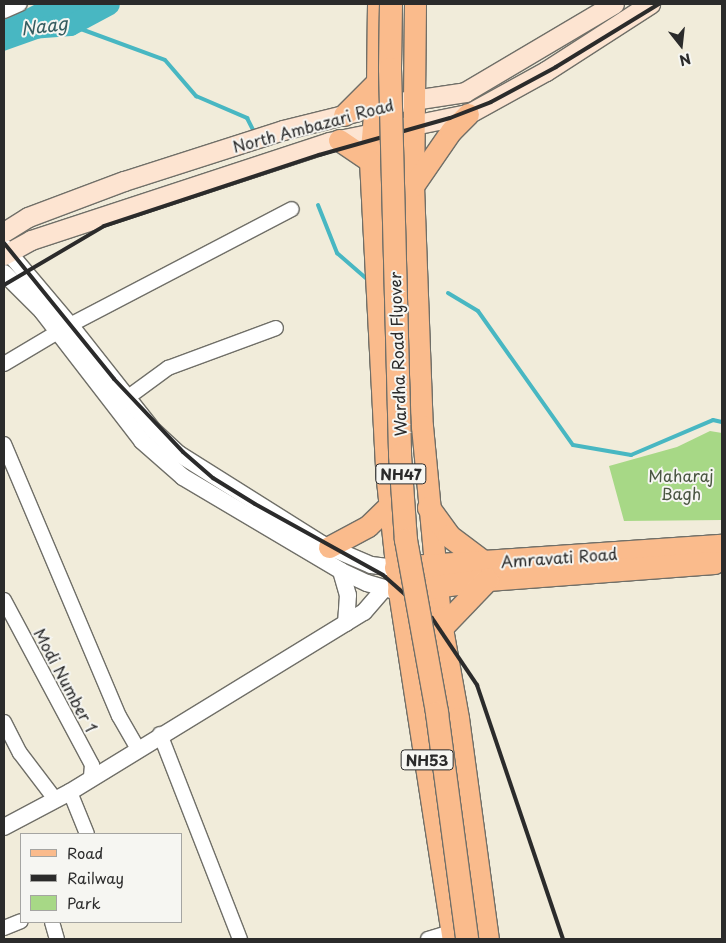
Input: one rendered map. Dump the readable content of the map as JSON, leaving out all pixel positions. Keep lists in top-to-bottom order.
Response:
{
  "streets": {
    "highway": ["Wardha Road Flyover", "NH47", "Amravati Road"],
    "main road": ["North Ambazari Road", "NH53"],
    "street": ["Modi Number 1"]
  },
  "crossings": [
    ["Wardha Road Flyover", "NH53"],
    ["Amravati Road", "NH53"]
  ],
  "water": ["Naag"],
  "parks": ["Maharaj Bagh"],
  "legend": ["Road", "Railway", "Park"],
  "north": "bottom"
}
